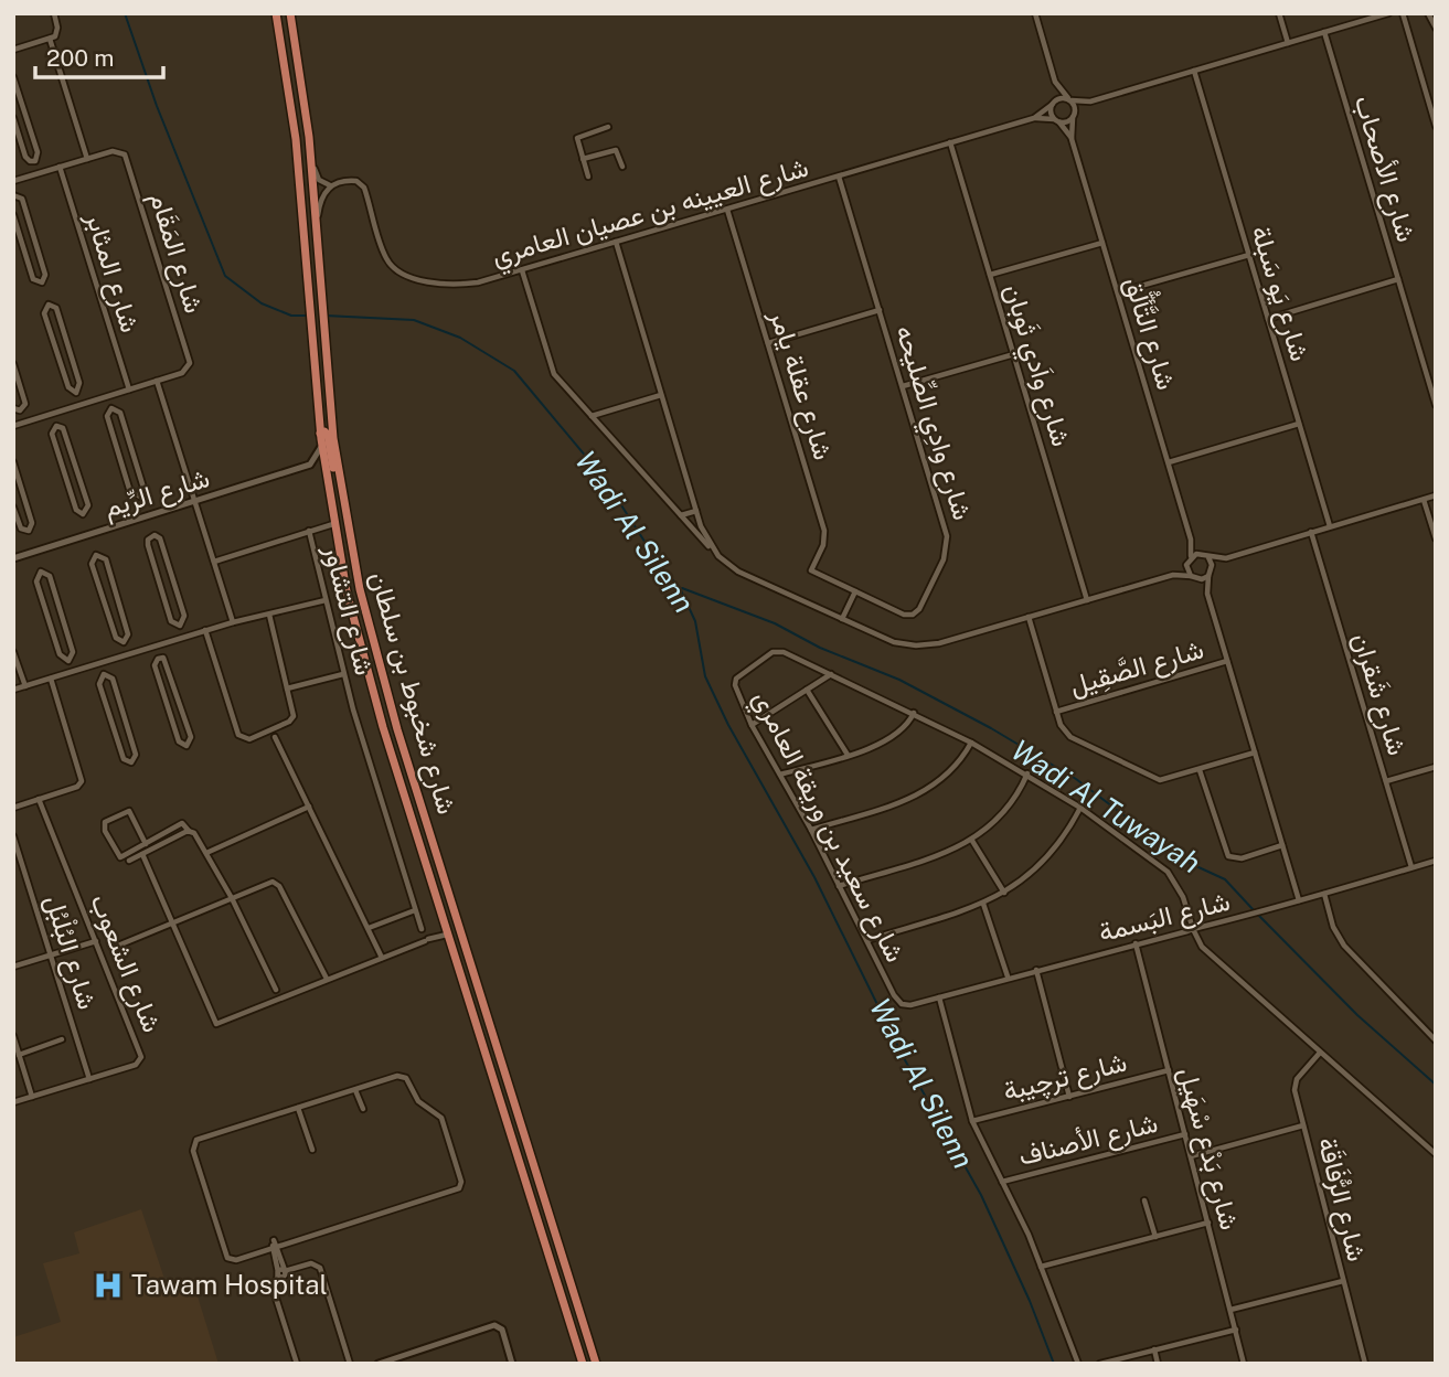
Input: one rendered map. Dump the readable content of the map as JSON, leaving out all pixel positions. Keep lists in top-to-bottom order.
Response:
{
  "streets": {
    "main road": ["شارع شخبوط بن سلطان"],
    "street": [
      "شارع الأصحاب",
      "شارع العيينه بن عصيان العامري",
      "شارع المَقَام",
      "شارع المثابر",
      "شارع يَو سَبلة",
      "شارع التَّألُّق",
      "شارع واَدي ثَوبان",
      "شارع عقلة يامر",
      "شارع وادِي الصِّليحه",
      "شارع الرِّيم",
      "شارع التشاور",
      "شارع الصَّقِيل",
      "شارع شَقران",
      "شارع سعيد بن وريقة العامري",
      "شارع البَسمة",
      "شارع البُلْبُل",
      "شارع الشعوب",
      "شارع ترچيبة",
      "شارع الأصناف",
      "شارع بَدْع سْهَيل",
      "شارع الرُّفَاقَة"
    ]
  },
  "crossings": [
    ["شارع العيينه بن عصيان العامري", "شارع التَّألُّق"],
    ["شارع العيينه بن عصيان العامري", "شارع واَدي ثَوبان"],
    ["شارع العيينه بن عصيان العامري", "شارع عقلة يامر"],
    ["شارع العيينه بن عصيان العامري", "شارع وادِي الصِّليحه"],
    ["شارع المَقَام", "شارع المثابر"],
    ["شارع عقلة يامر", "شارع وادِي الصِّليحه"],
    ["شارع شَقران", "شارع البَسمة"],
    ["شارع سعيد بن وريقة العامري", "شارع البَسمة"],
    ["شارع سعيد بن وريقة العامري", "شارع الرُّفَاقَة"],
    ["شارع البَسمة", "شارع بَدْع سْهَيل"],
    ["شارع البُلْبُل", "شارع الشعوب"],
    ["شارع ترچيبة", "شارع بَدْع سْهَيل"],
    ["شارع الأصناف", "شارع بَدْع سْهَيل"]
  ],
  "water": ["Wadi Al Silenn", "Wadi Al Tuwayah"],
  "places": {
    "hospital": ["Tawam Hospital"]
  },
  "scale_bar": "200 m"
}
